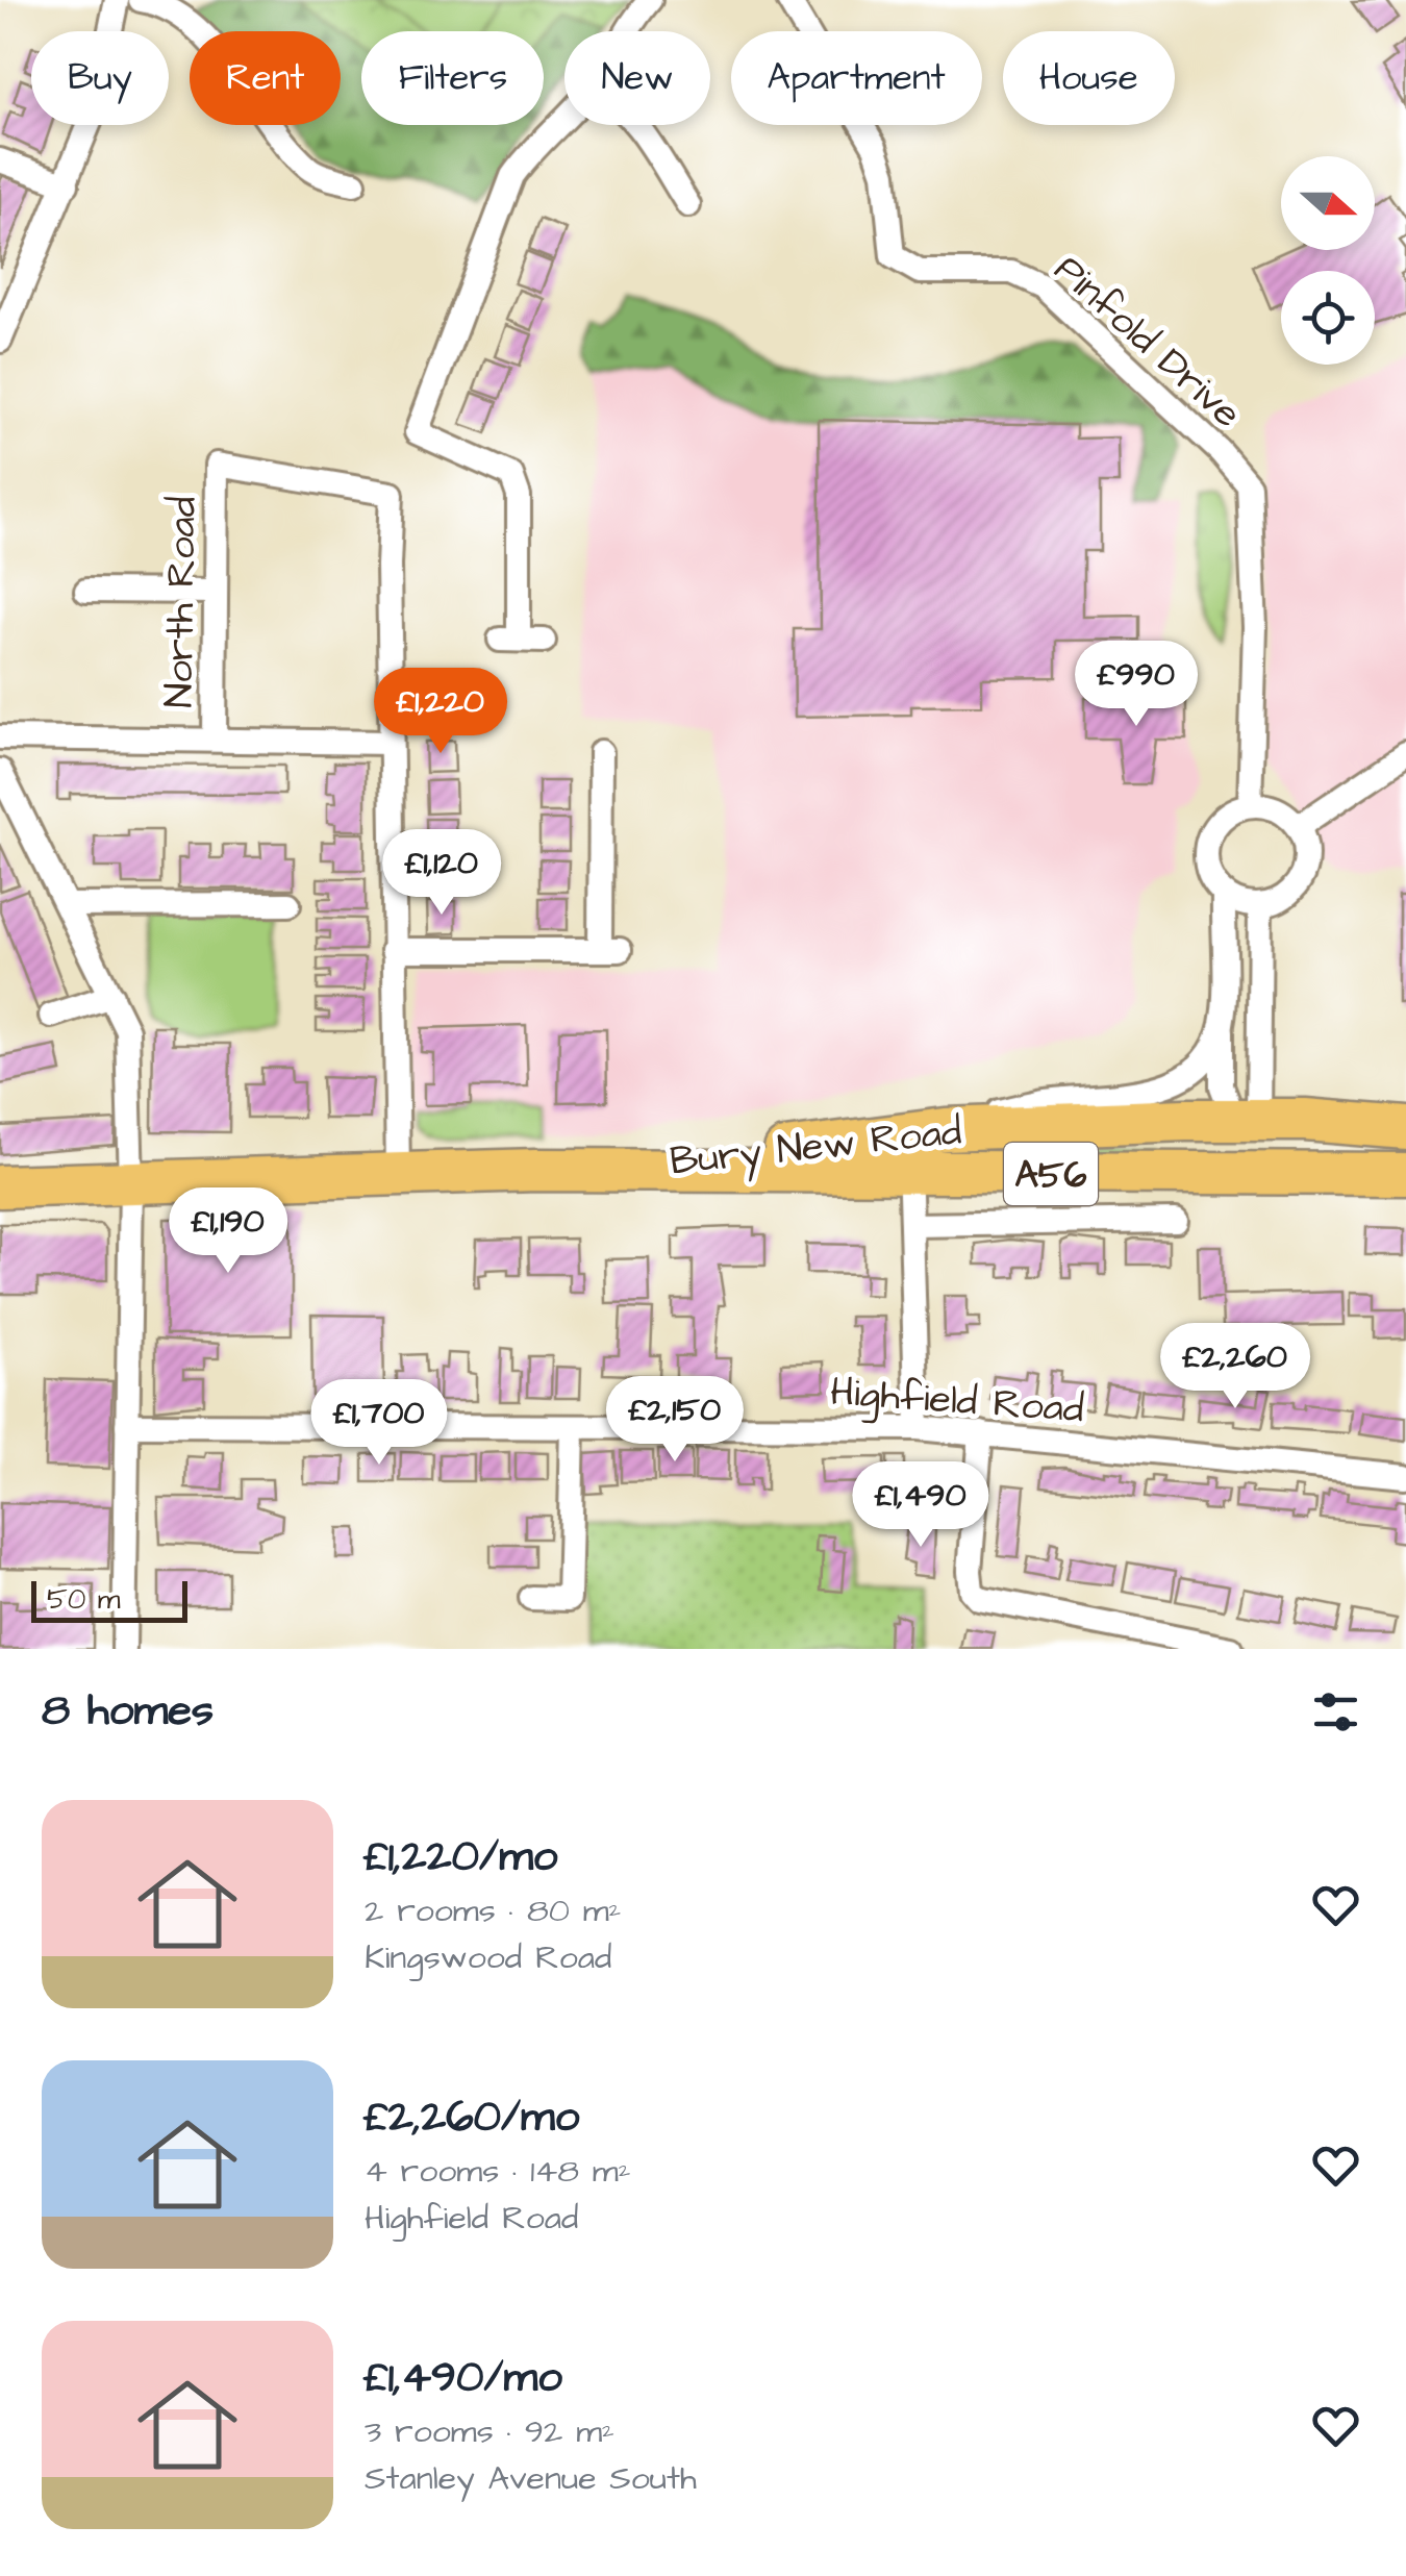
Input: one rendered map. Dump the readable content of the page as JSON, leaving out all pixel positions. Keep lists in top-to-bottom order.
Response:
{
  "streets": {
    "highway": ["Bury New Road", "A56"],
    "street": ["Pinfold Drive", "North Road", "Highfield Road"]
  },
  "scale_bar": "50 m",
  "north": "right",
  "page": {
    "chip": [
      "Buy",
      "Rent",
      "Filters",
      "New",
      "Apartment",
      "House"
    ],
    "price": [
      "£990",
      "£1,220",
      "£1,120",
      "£1,190",
      "£2,260",
      "£2,150",
      "£1,700",
      "£1,490"
    ],
    "scale": "50 m",
    "heading": "8 homes",
    "list": [
      {
        "name": "£1,220/mo",
        "note": "2 rooms · 80 m² · Kingswood Road"
      },
      {
        "name": "£2,260/mo",
        "note": "4 rooms · 148 m² · Highfield Road"
      },
      {
        "name": "£1,490/mo",
        "note": "3 rooms · 92 m² · Stanley Avenue South"
      }
    ]
  }
}
